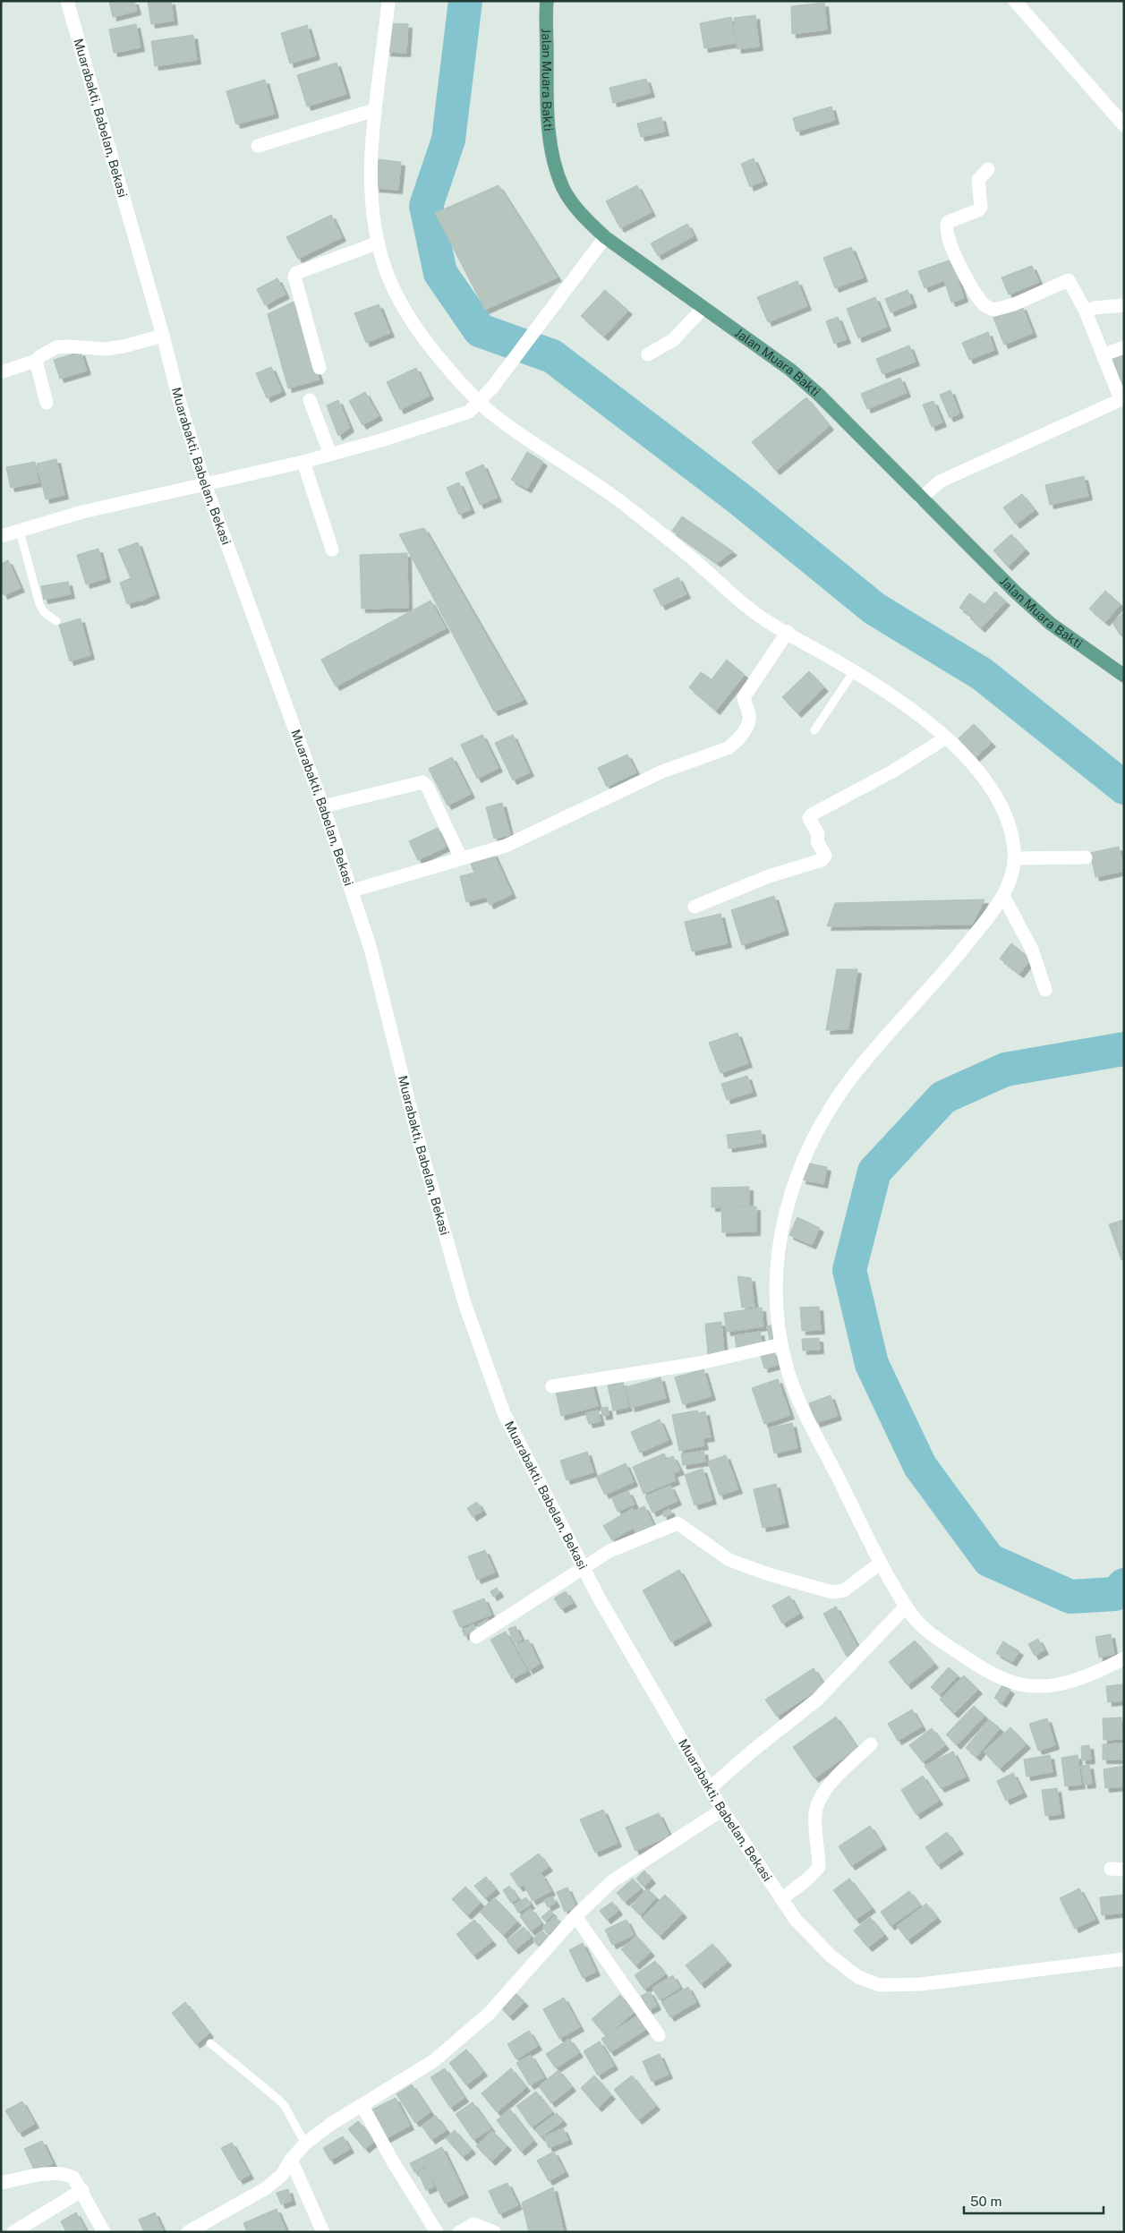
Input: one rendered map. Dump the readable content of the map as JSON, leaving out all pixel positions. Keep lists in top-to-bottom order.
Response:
{
  "streets": {
    "main road": ["Jalan Muara Bakti"],
    "street": ["Muarabakti, Babelan, Bekasi"]
  },
  "scale_bar": "50 m"
}
